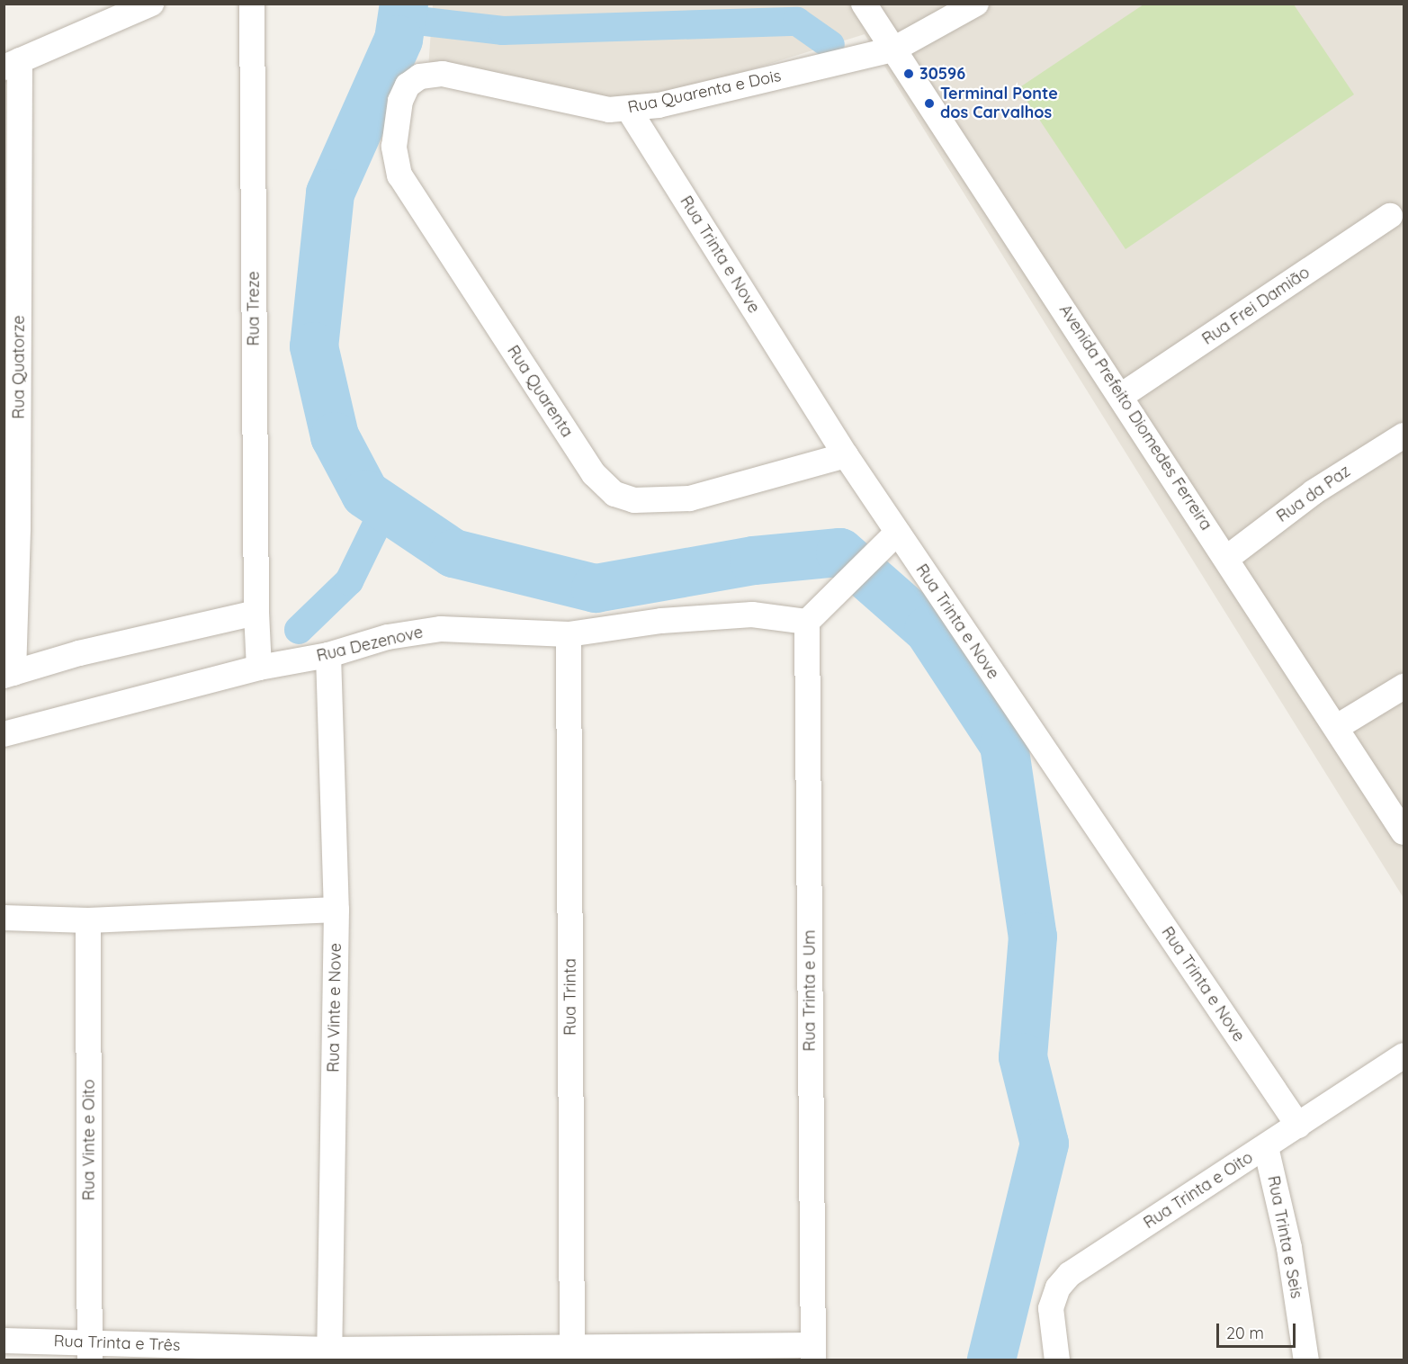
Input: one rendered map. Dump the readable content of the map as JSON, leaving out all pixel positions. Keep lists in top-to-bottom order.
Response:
{
  "streets": {
    "street": [
      "Rua Quarenta e Dois",
      "Rua Trinta e Nove",
      "Rua Frei Damião",
      "Rua Treze",
      "Rua Quatorze",
      "Rua Quarenta",
      "Avenida Prefeito Diomedes Ferreira",
      "Rua da Paz",
      "Rua Dezenove",
      "Rua Trinta e Um",
      "Rua Trinta",
      "Rua Vinte e Nove",
      "Rua Vinte e Oito",
      "Rua Trinta e Oito",
      "Rua Trinta e Seis",
      "Rua Trinta e Três"
    ]
  },
  "crossings": [
    ["Rua Quarenta e Dois", "Rua Trinta e Nove"],
    ["Rua Quarenta e Dois", "Rua Quarenta"],
    ["Rua Quarenta e Dois", "Avenida Prefeito Diomedes Ferreira"],
    ["Rua Trinta e Nove", "Rua Quarenta"],
    ["Rua Trinta e Nove", "Rua Trinta e Oito"],
    ["Rua Frei Damião", "Avenida Prefeito Diomedes Ferreira"],
    ["Rua Treze", "Rua Dezenove"],
    ["Avenida Prefeito Diomedes Ferreira", "Rua da Paz"],
    ["Rua Dezenove", "Rua Trinta e Um"],
    ["Rua Dezenove", "Rua Trinta"],
    ["Rua Dezenove", "Rua Vinte e Nove"],
    ["Rua Trinta e Um", "Rua Trinta e Três"],
    ["Rua Trinta", "Rua Trinta e Três"],
    ["Rua Vinte e Nove", "Rua Trinta e Três"],
    ["Rua Vinte e Oito", "Rua Trinta e Três"],
    ["Rua Trinta e Oito", "Rua Trinta e Seis"]
  ],
  "places": ["30596", "Terminal Ponte dos Carvalhos"],
  "scale_bar": "20 m"
}
